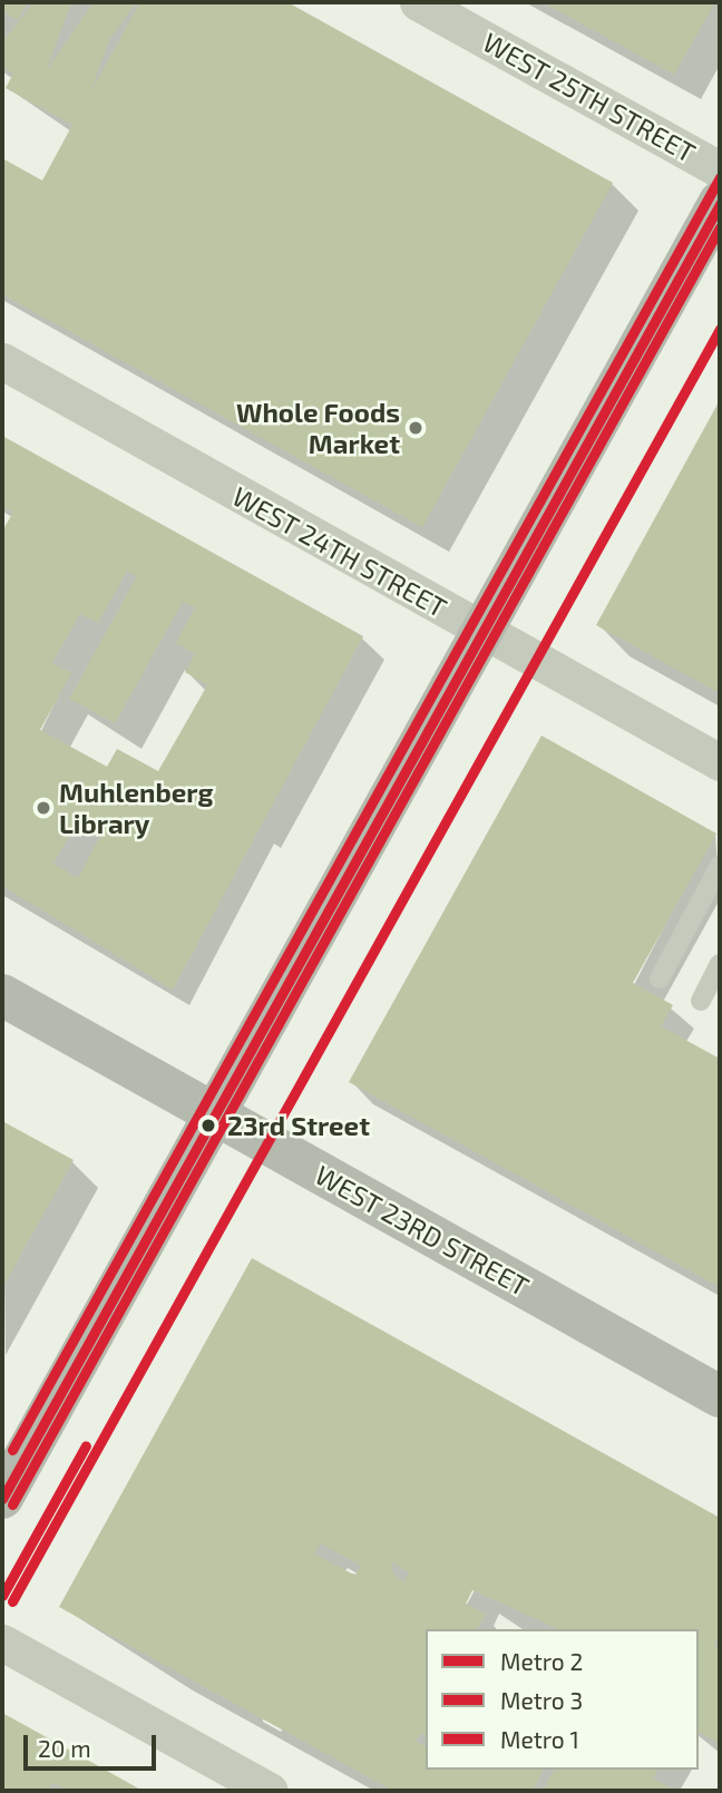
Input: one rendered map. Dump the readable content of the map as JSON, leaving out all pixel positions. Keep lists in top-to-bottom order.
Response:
{
  "streets": {
    "main road": ["WEST 23RD STREET"],
    "street": ["WEST 25TH STREET", "WEST 24TH STREET"]
  },
  "places": ["Whole Foods Market", "Muhlenberg Library", "23rd Street"],
  "lines": ["metro line 1", "metro line 2", "metro line 3"],
  "legend": ["Metro 2", "Metro 3", "Metro 1"],
  "scale_bar": "20 m"
}
